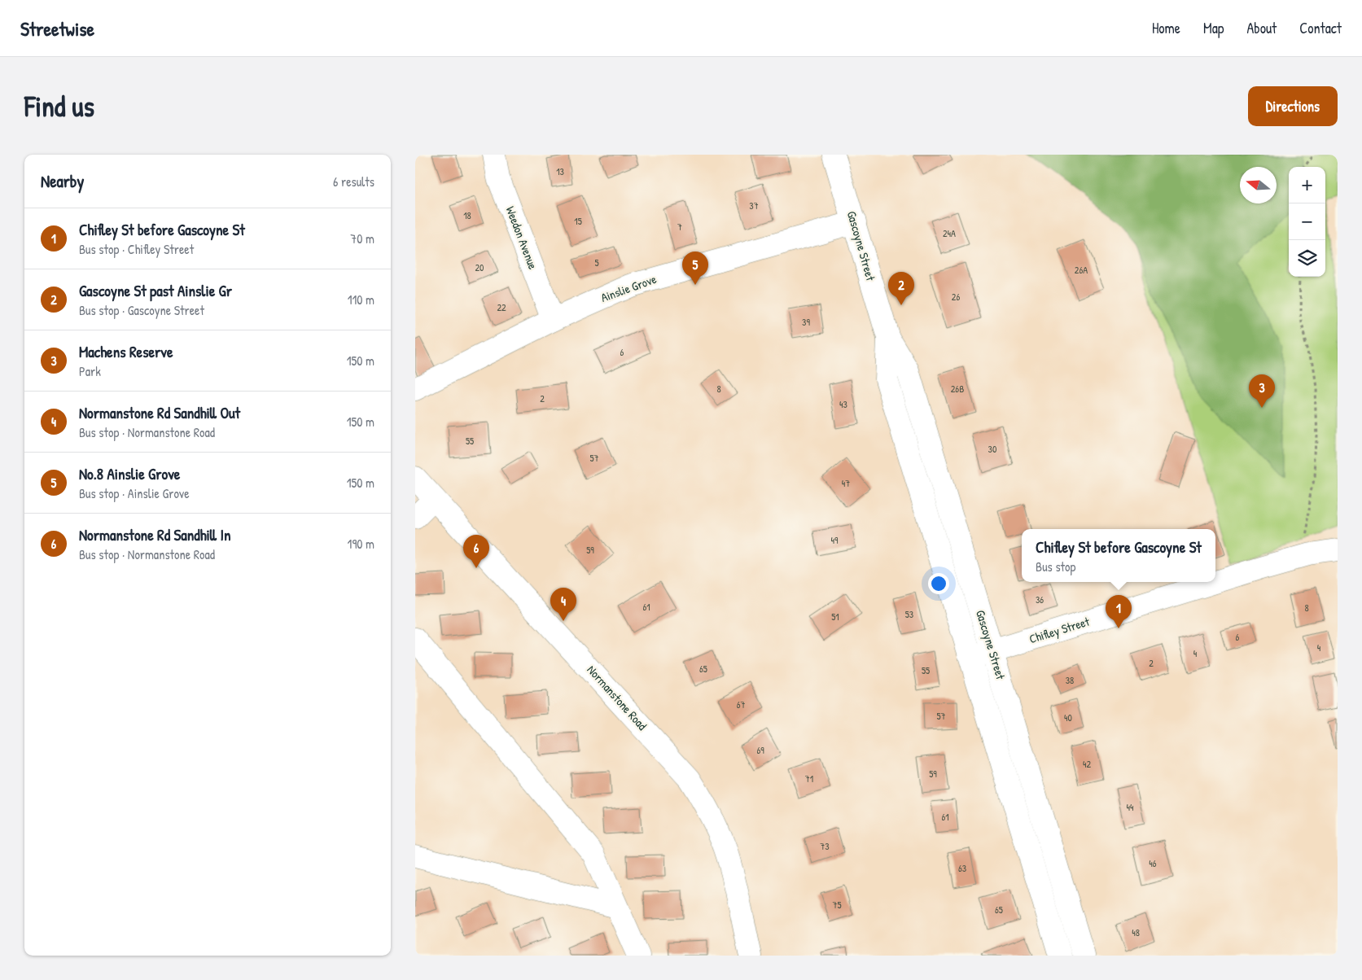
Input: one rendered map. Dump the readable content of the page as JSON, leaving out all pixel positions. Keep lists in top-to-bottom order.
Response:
{
  "streets": {
    "street": [
      "Weedon Avenue",
      "Gascoyne Street",
      "Ainslie Grove",
      "Chifley Street",
      "Normanstone Road"
    ]
  },
  "crossings": [
    ["Weedon Avenue", "Ainslie Grove"],
    ["Gascoyne Street", "Ainslie Grove"],
    ["Gascoyne Street", "Chifley Street"]
  ],
  "house_numbers": [
    "13",
    "37",
    "18",
    "15",
    "7",
    "24A",
    "5",
    "20",
    "26A",
    "26",
    "22",
    "39",
    "6",
    "8",
    "26B",
    "2",
    "43",
    "55",
    "30",
    "57",
    "47",
    "49",
    "59",
    "36",
    "61",
    "8",
    "53",
    "51",
    "6",
    "4",
    "4",
    "2",
    "65",
    "55",
    "38",
    "67",
    "57",
    "40",
    "69",
    "42",
    "59",
    "71",
    "44",
    "61",
    "73",
    "46",
    "63",
    "75",
    "65",
    "48"
  ],
  "north": "left",
  "page": {
    "header": "Streetwise",
    "nav": [
      "Home",
      "Map",
      "About",
      "Contact"
    ],
    "buttons": "Directions",
    "title": "Find us",
    "heading": ["Nearby", "6 results"],
    "map_buttons": ["+", "−"],
    "list": [
      {
        "mark": "1",
        "name": "Chifley St before Gascoyne St",
        "note": "Bus stop · Chifley Street",
        "value": "70 m"
      },
      {
        "mark": "2",
        "name": "Gascoyne St past Ainslie Gr",
        "note": "Bus stop · Gascoyne Street",
        "value": "110 m"
      },
      {
        "mark": "3",
        "name": "Machens Reserve",
        "note": "Park",
        "value": "150 m"
      },
      {
        "mark": "4",
        "name": "Normanstone Rd Sandhill Out",
        "note": "Bus stop · Normanstone Road",
        "value": "150 m"
      },
      {
        "mark": "5",
        "name": "No.8 Ainslie Grove",
        "note": "Bus stop · Ainslie Grove",
        "value": "150 m"
      },
      {
        "mark": "6",
        "name": "Normanstone Rd Sandhill In",
        "note": "Bus stop · Normanstone Road",
        "value": "190 m"
      }
    ],
    "pins": [
      "5",
      "2",
      "3",
      "6",
      "4",
      "1"
    ],
    "popup": ["Chifley St before Gascoyne St", "Bus stop"]
  }
}
